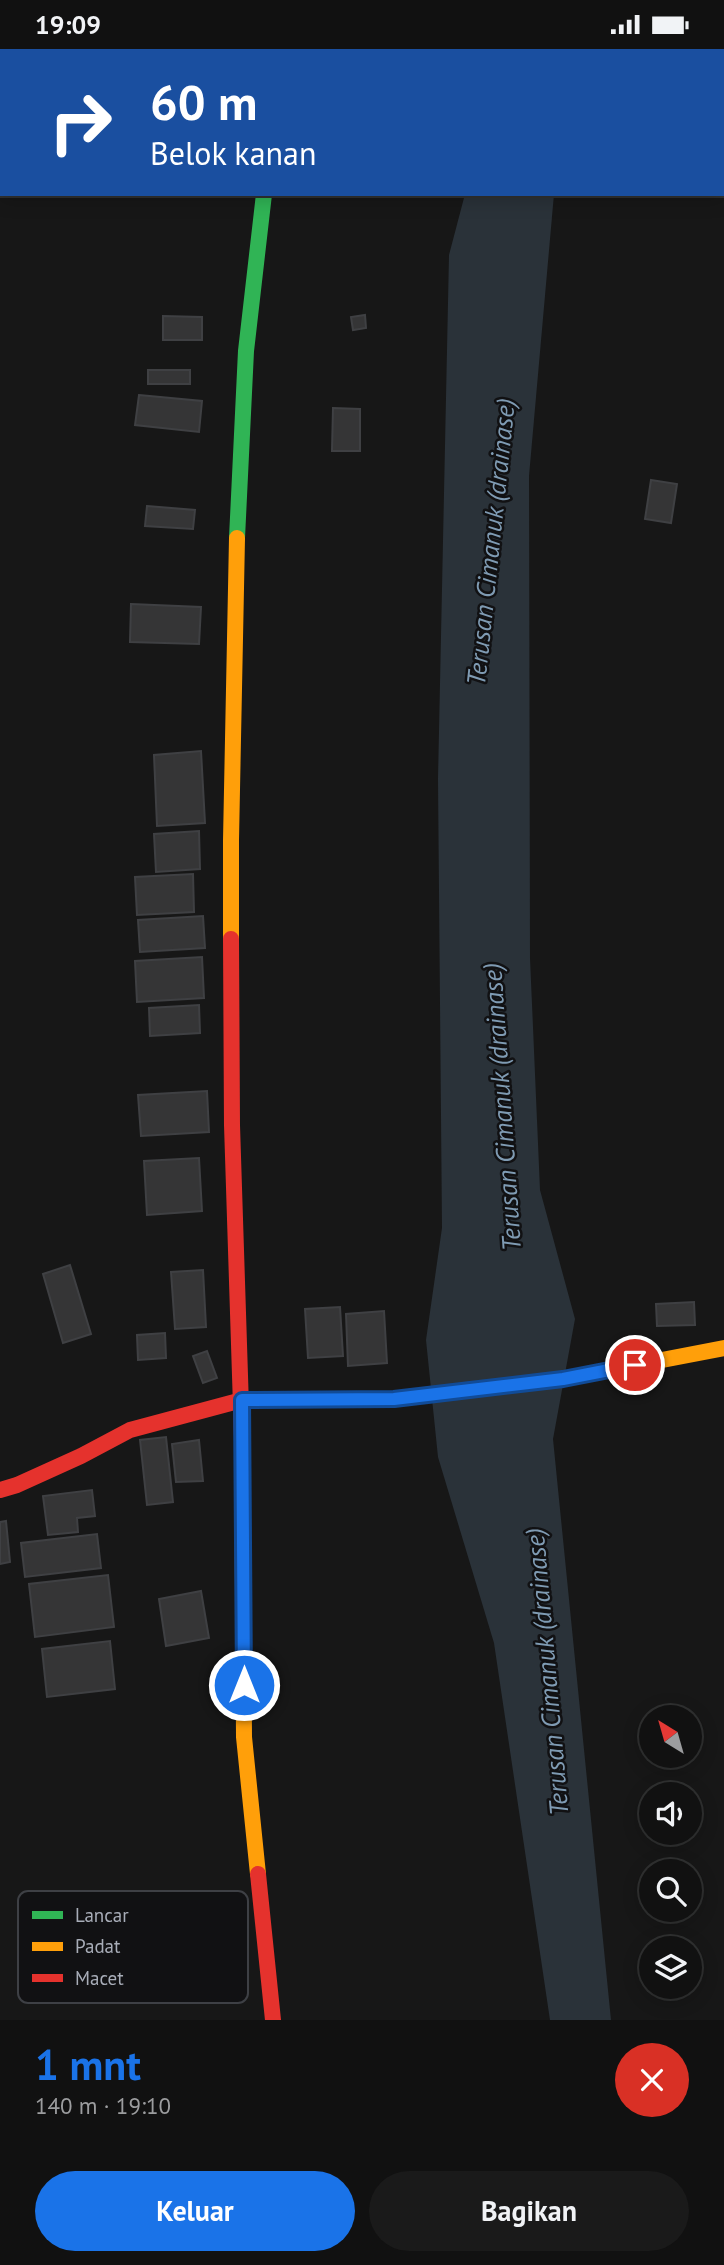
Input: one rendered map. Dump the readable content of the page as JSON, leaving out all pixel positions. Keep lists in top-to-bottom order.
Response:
{
  "water": ["Terusan Cimanuk (drainase)"],
  "legend": ["Lancar", "Padat", "Macet"],
  "north": "top left",
  "page": {
    "status": "19:09",
    "turn": ["60 m", "Belok kanan"],
    "heading": ["1 mnt", "140 m · 19:10"],
    "buttons": ["Keluar", "Bagikan"]
  }
}
